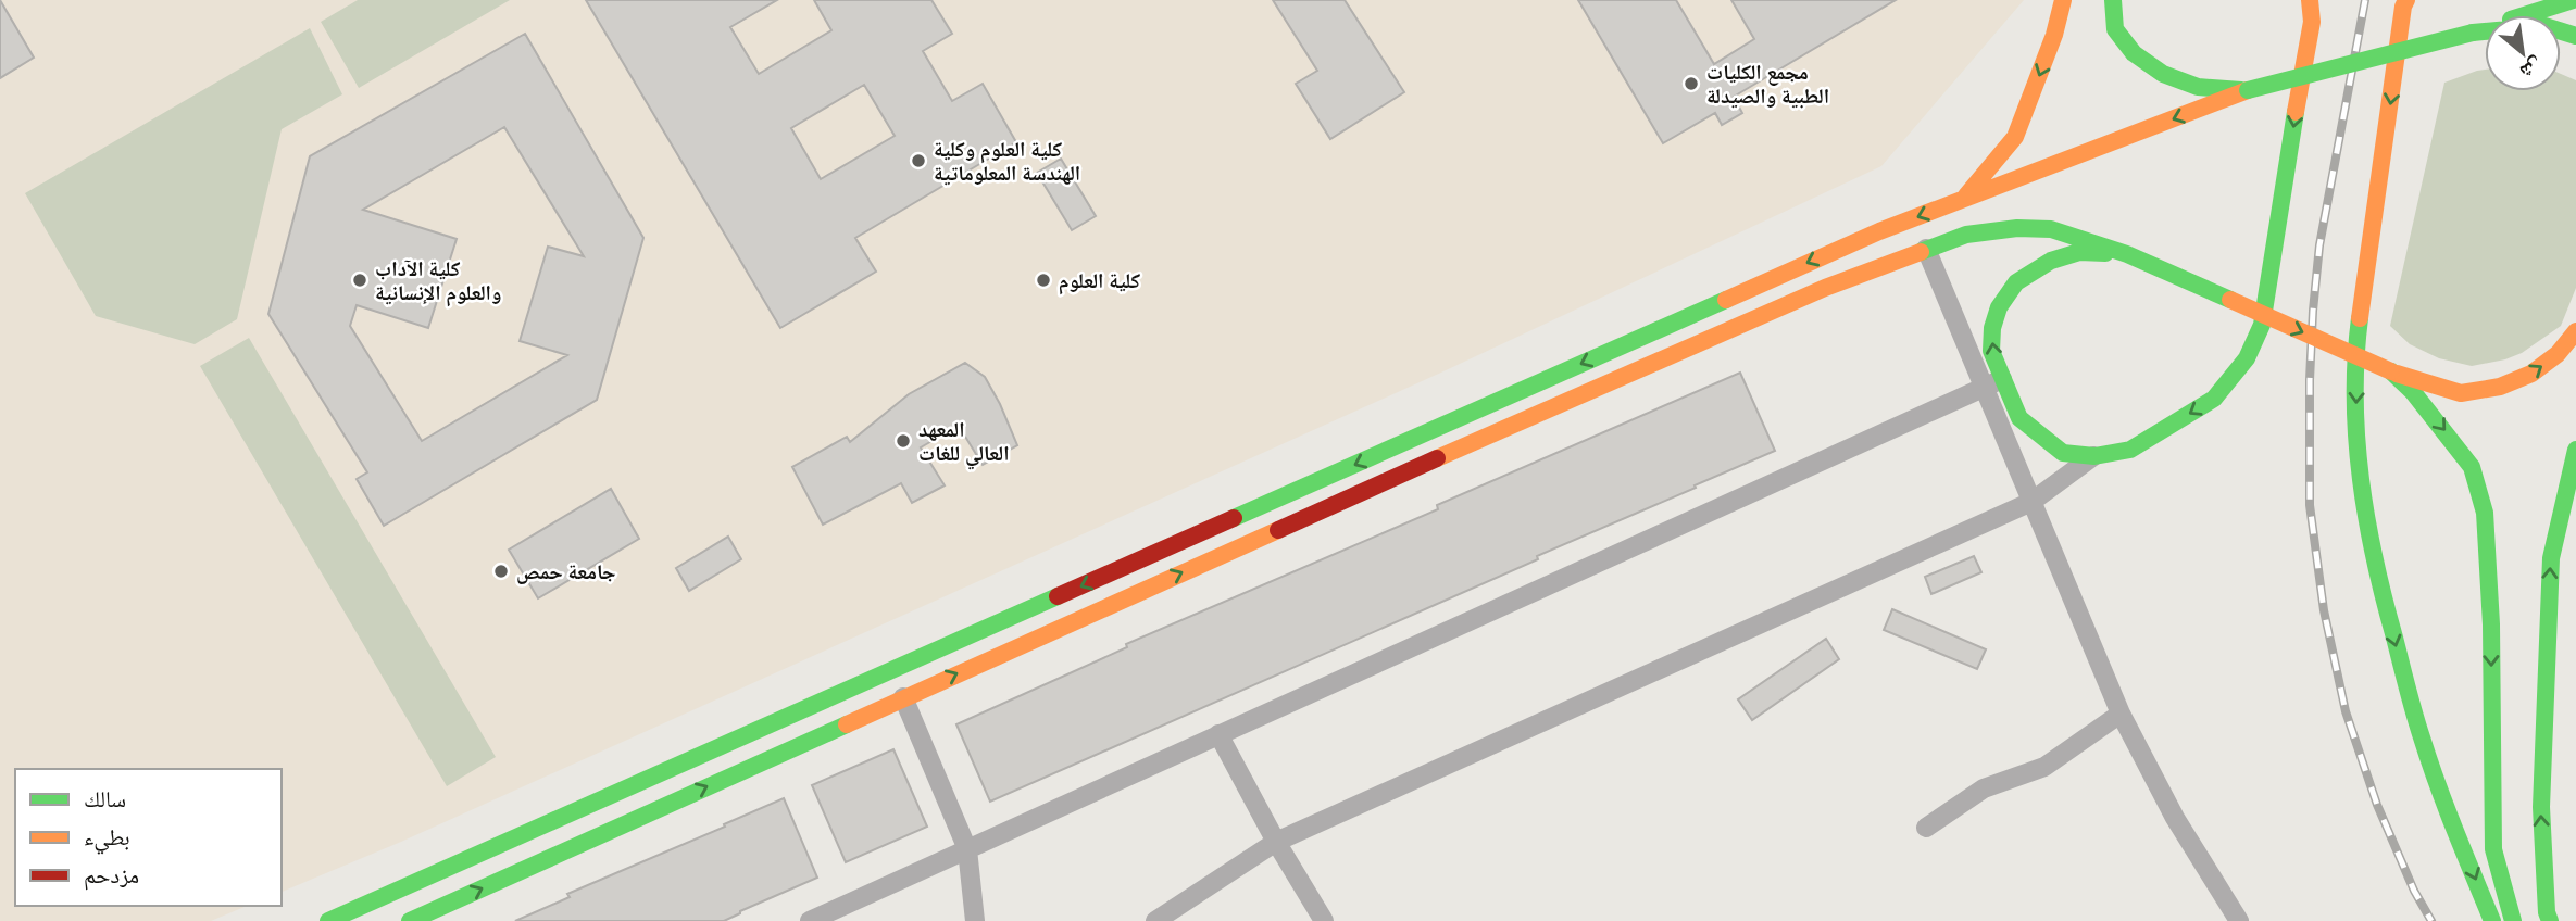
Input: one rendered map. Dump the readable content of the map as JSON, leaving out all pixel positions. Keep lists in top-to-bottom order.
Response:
{
  "places": [
    "مجمع الكليات الطبية والصيدلة",
    "كلية العلوم وكلية الهندسة المعلوماتية",
    "كلية الآداب والعلوم الإنسانية",
    "كلية العلوم",
    "المعهد العالي للغات",
    "جامعة حمص"
  ],
  "legend": ["سالك", "بطيء", "مزدحم"],
  "north": "bottom right"
}
